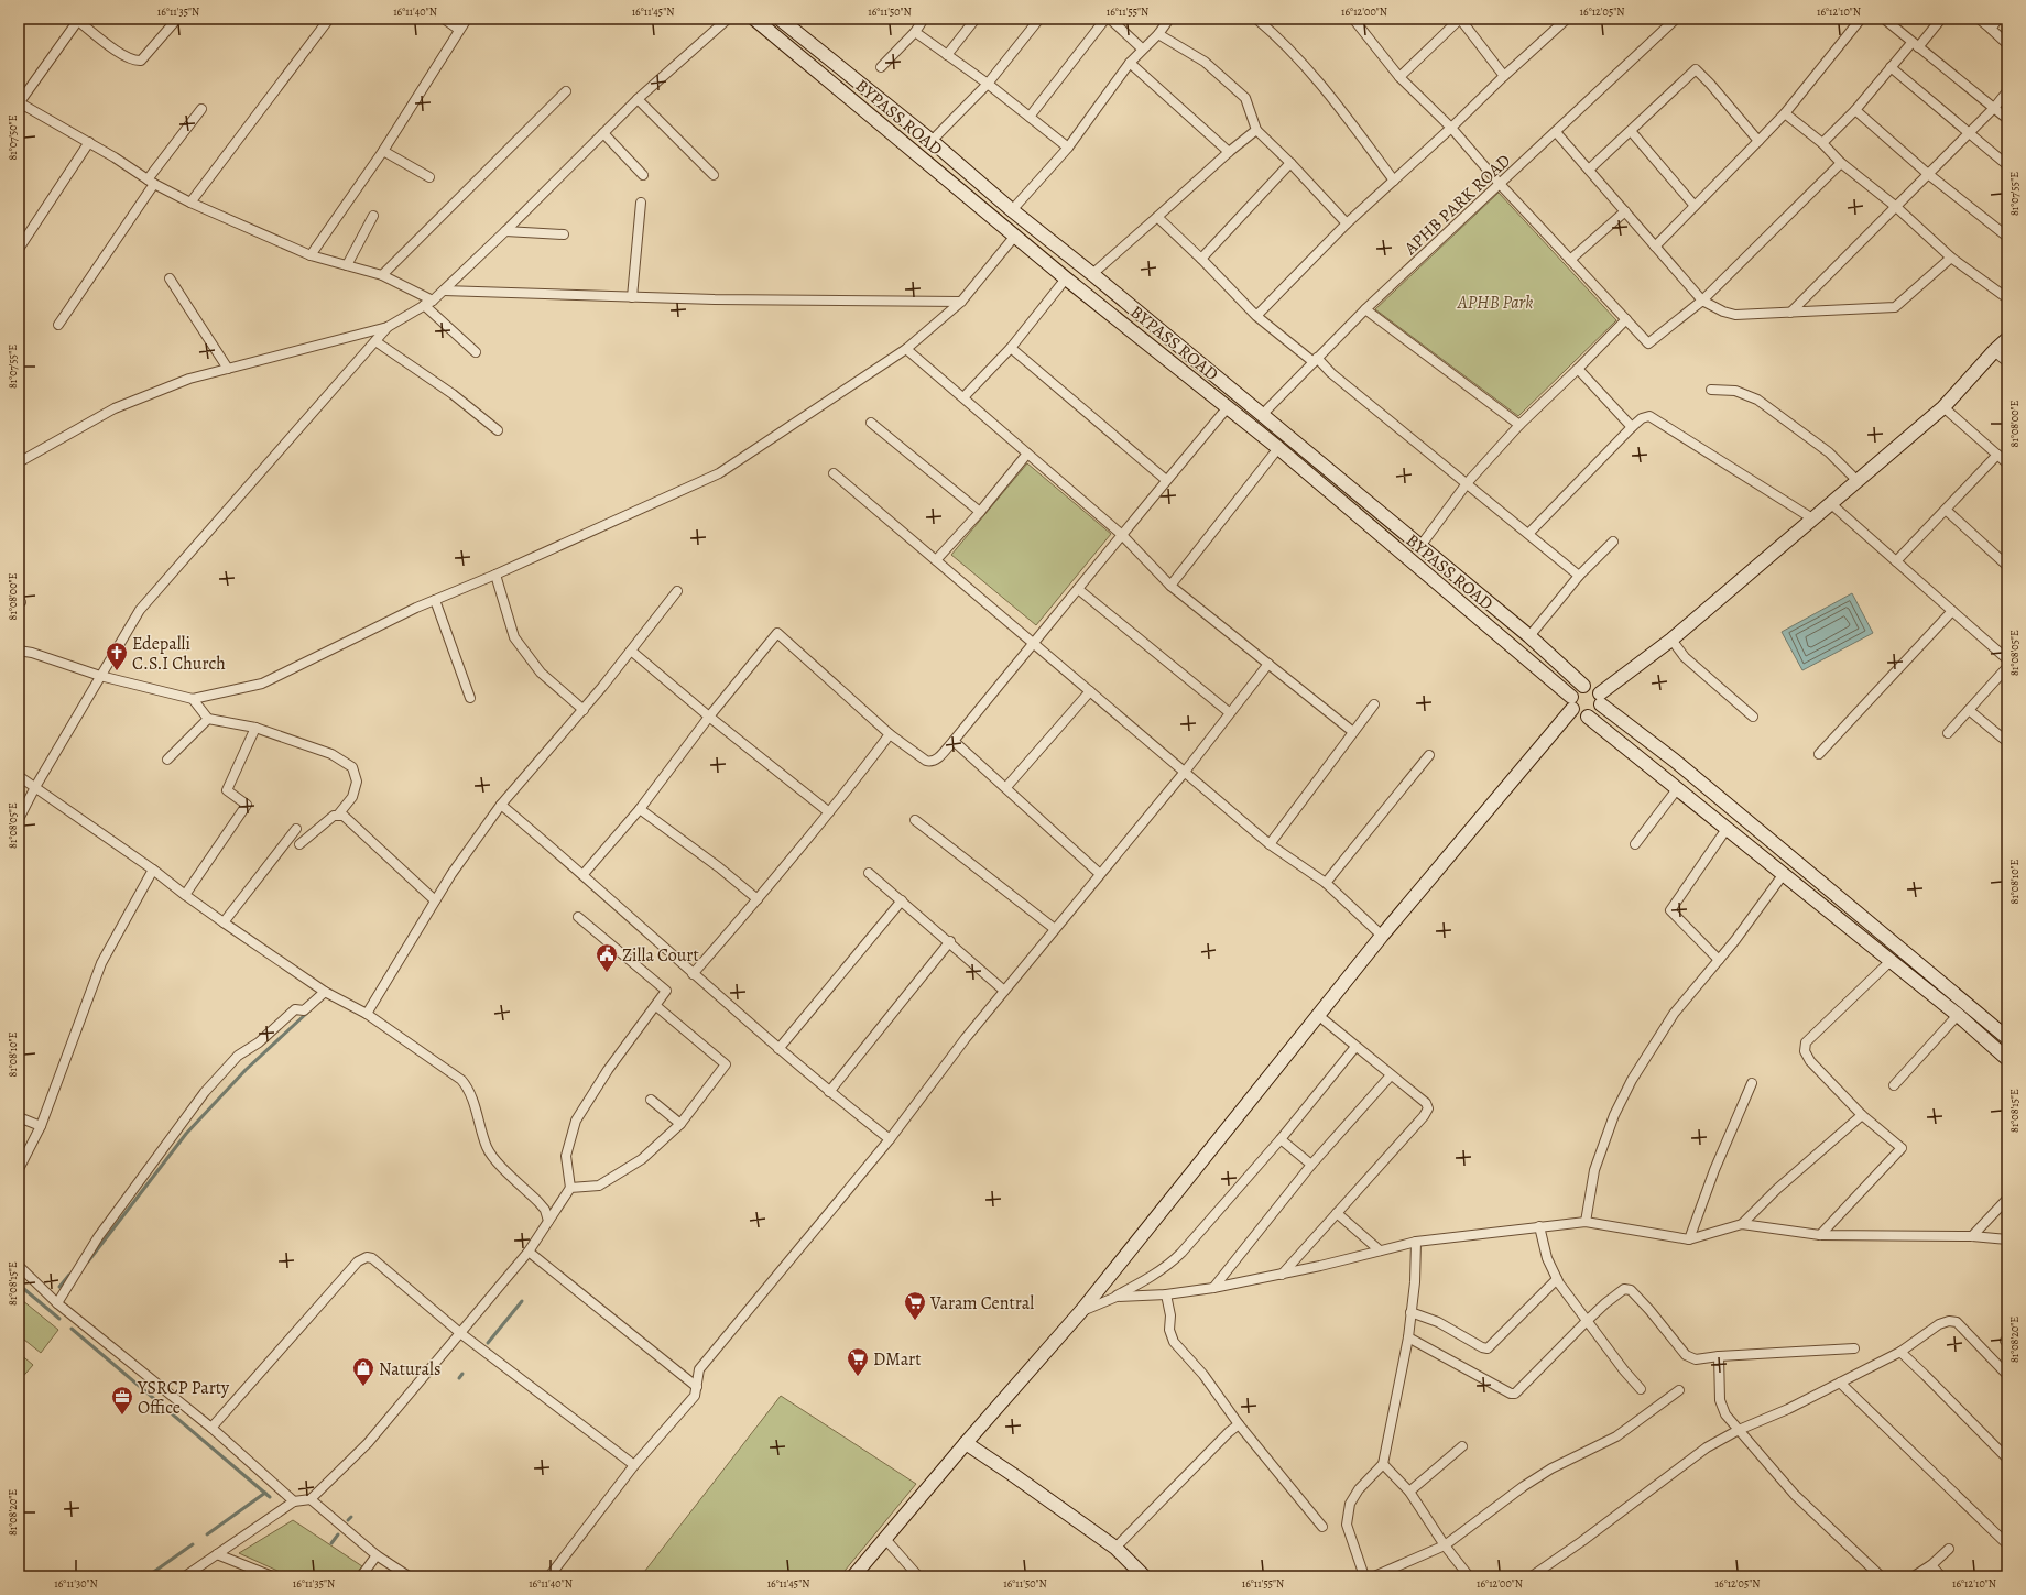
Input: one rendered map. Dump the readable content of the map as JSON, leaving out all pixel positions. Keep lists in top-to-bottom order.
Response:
{
  "streets": {
    "main road": ["BYPASS ROAD"],
    "street": ["APHB PARK ROAD"]
  },
  "crossings": [
    ["BYPASS ROAD", "APHB PARK ROAD"]
  ],
  "parks": ["APHB Park"],
  "places": {
    "church": ["Edepalli C.S.I Church"],
    "public building": ["Zilla Court"],
    "supermarket": ["Varam Central", "DMart"],
    "shop": ["Naturals"],
    "office": ["YSRCP Party Office"]
  },
  "coordinates": [
    "16°11'35\"N",
    "16°11'40\"N",
    "16°11'45\"N",
    "16°11'50\"N",
    "16°11'55\"N",
    "16°12'00\"N",
    "16°12'05\"N",
    "16°12'10\"N",
    "81°07'50\"E",
    "81°07'55\"E",
    "81°08'00\"E",
    "81°08'05\"E",
    "81°08'10\"E",
    "81°08'15\"E",
    "81°08'20\"E",
    "16°11'30\"N"
  ]
}
